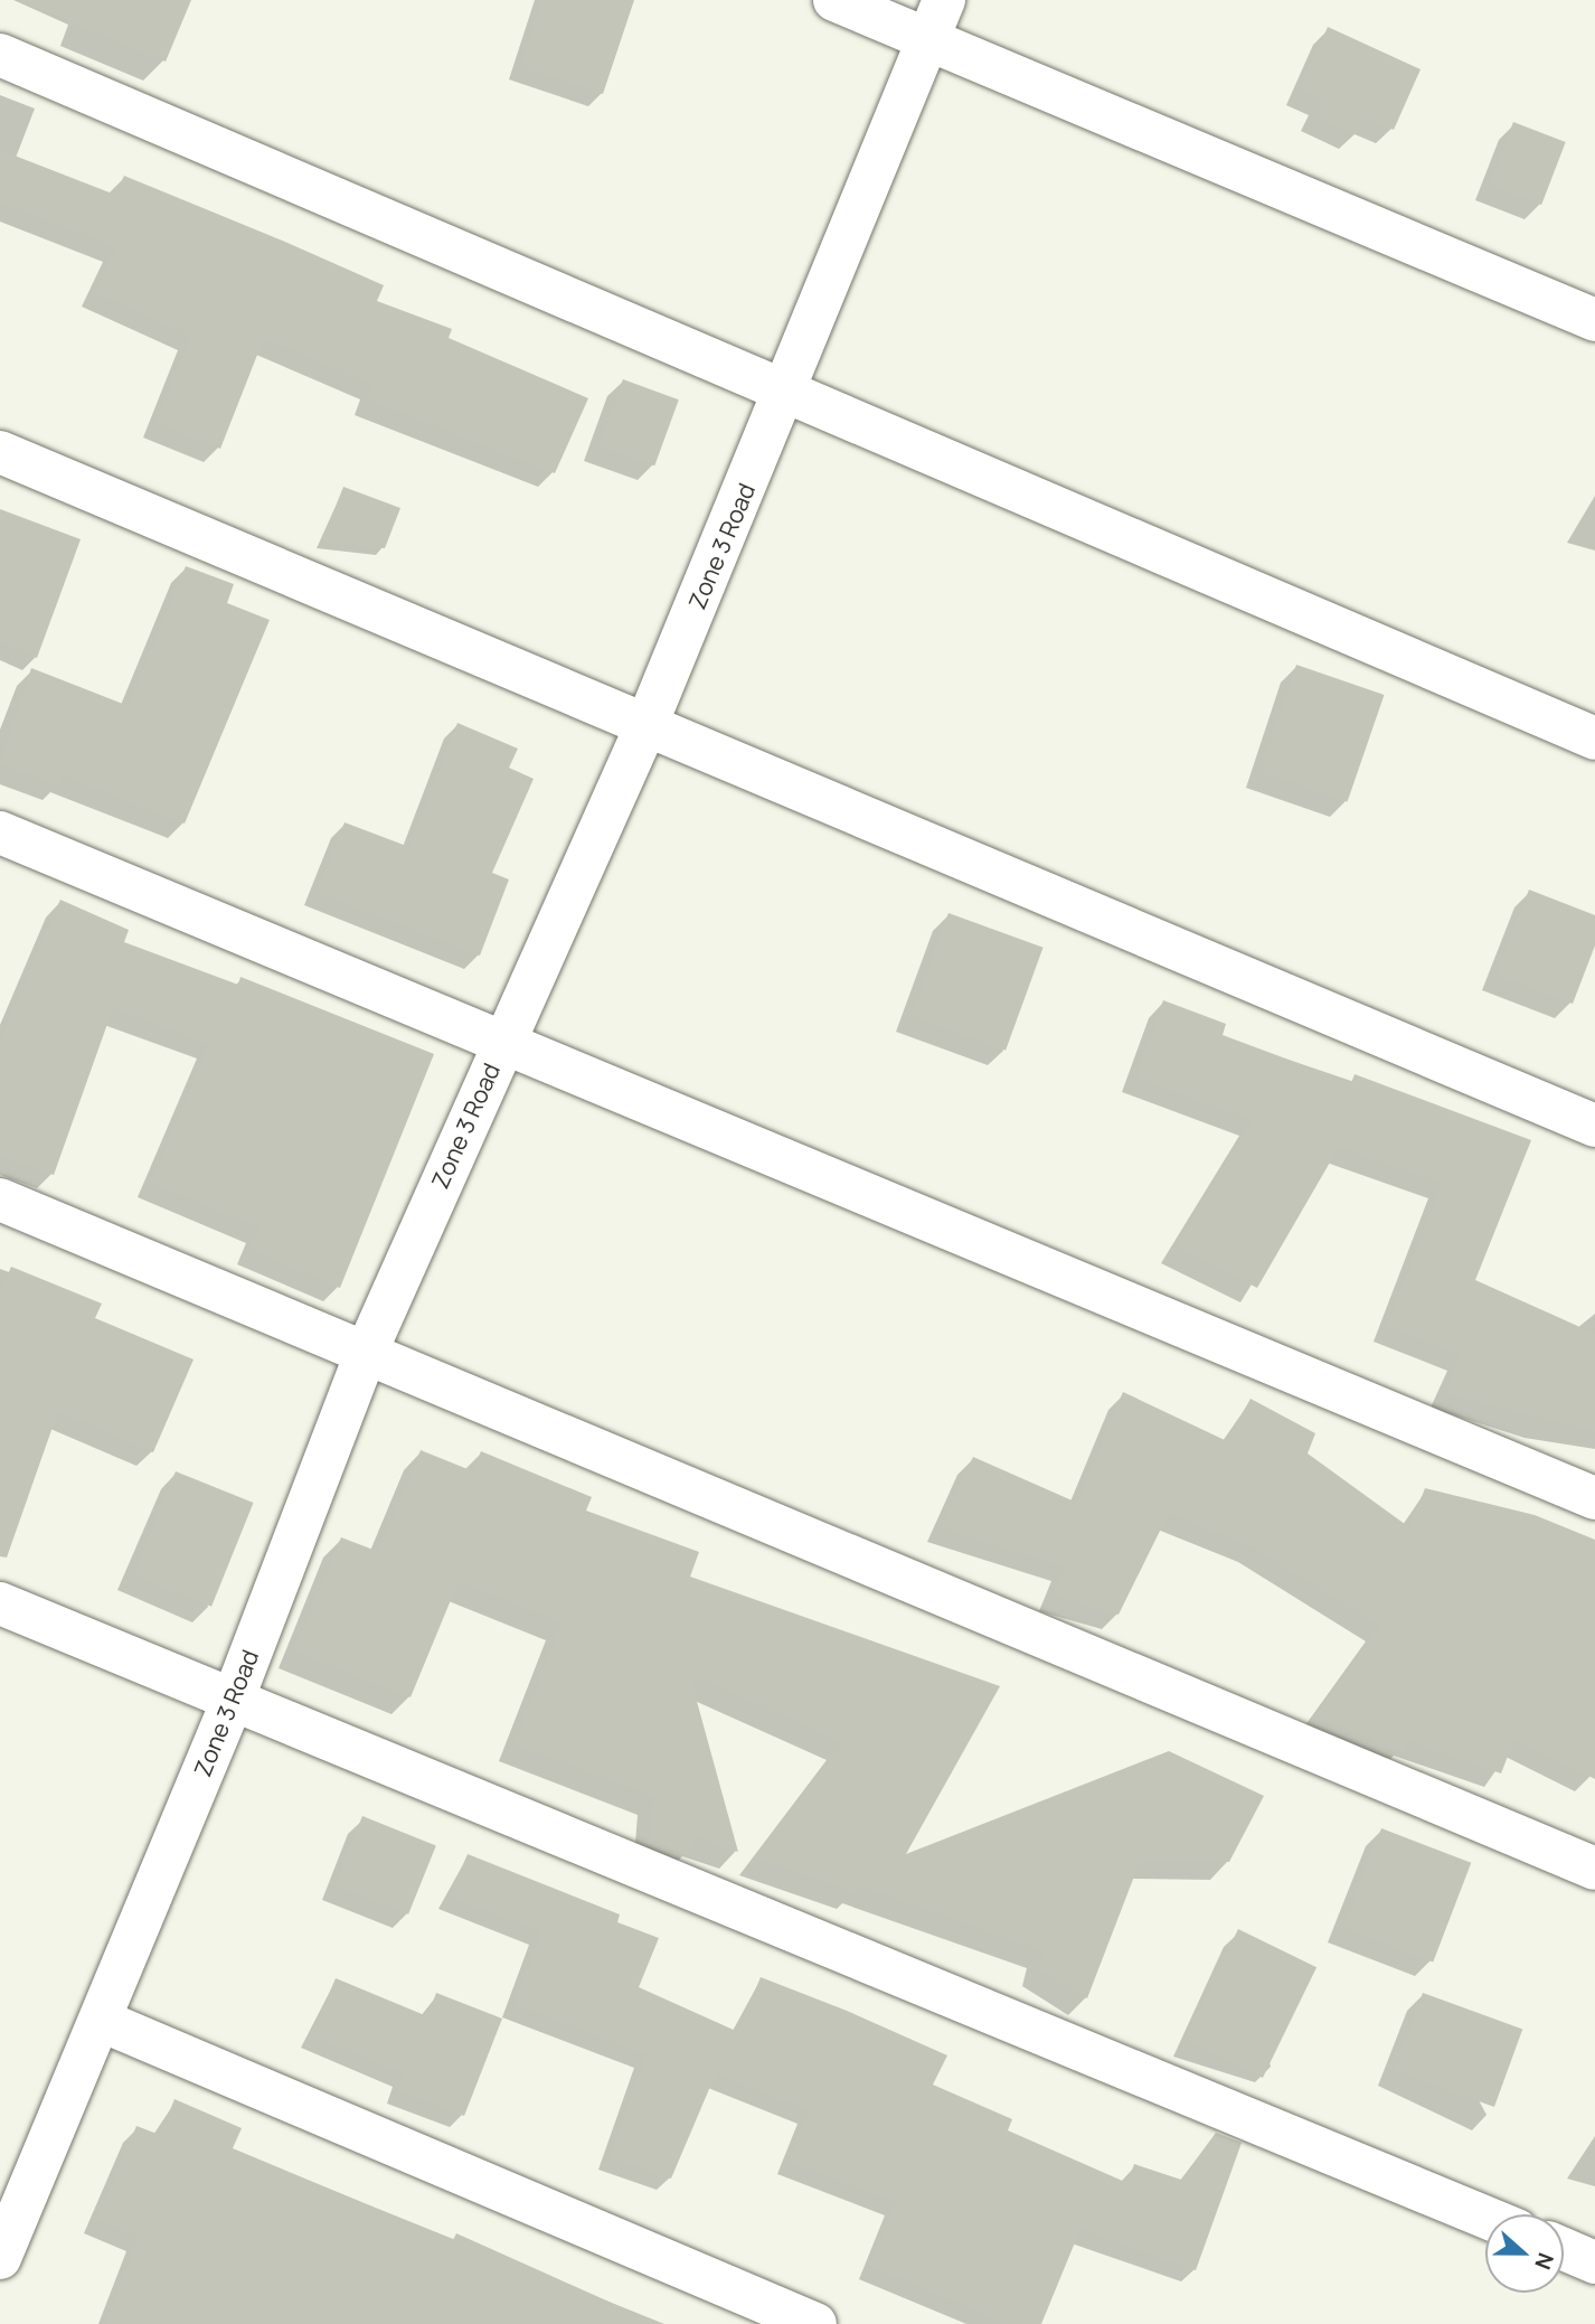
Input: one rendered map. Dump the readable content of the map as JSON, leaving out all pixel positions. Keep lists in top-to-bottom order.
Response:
{
  "streets": {
    "street": ["Zone 3 Road"]
  },
  "north": "right"
}
